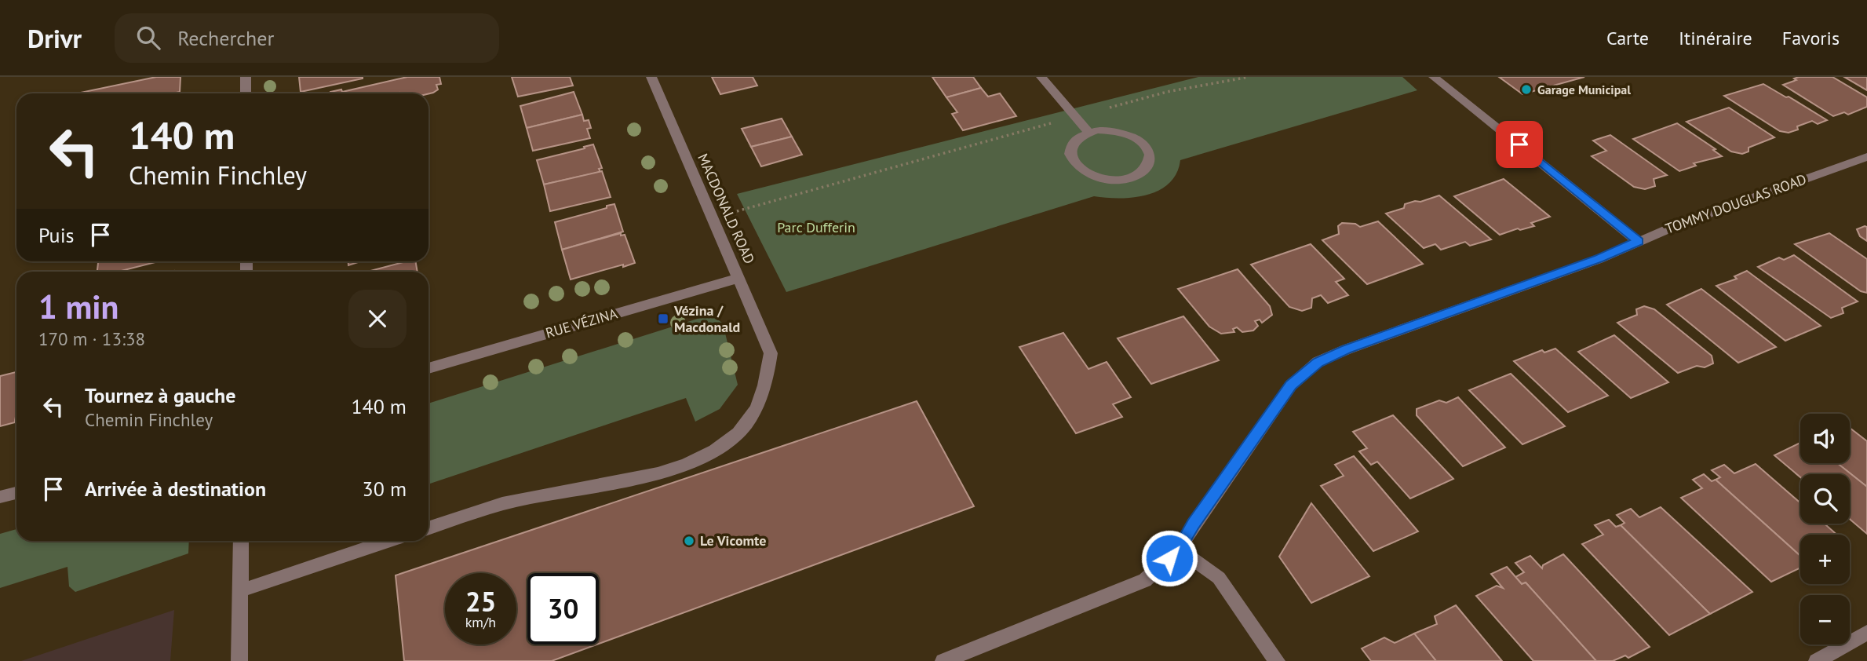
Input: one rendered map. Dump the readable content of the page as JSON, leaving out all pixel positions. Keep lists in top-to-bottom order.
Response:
{
  "streets": {
    "street": ["TOMMY DOUGLAS ROAD", "MACDONALD ROAD", "RUE VÉZINA"]
  },
  "crossings": [
    ["MACDONALD ROAD", "RUE VÉZINA"]
  ],
  "parks": ["Parc Dufferin"],
  "places": {
    "other": ["Garage Municipal", "Le Vicomte"],
    "transit": ["Vézina / Macdonald"]
  },
  "page": {
    "header": "Drivr",
    "search": "Rechercher",
    "nav": ["Carte", "Itinéraire", "Favoris"],
    "turn": ["140 m", "Chemin Finchley"],
    "then": "Puis",
    "heading": ["1 min", "170 m · 13:38"],
    "list": [
      {
        "name": "Tournez à gauche",
        "note": "Chemin Finchley",
        "value": "140 m"
      },
      {
        "name": "Arrivée à destination",
        "value": "30 m"
      }
    ],
    "map_buttons": ["+", "−"],
    "speed": "25 km/h",
    "limit": "30"
  }
}
